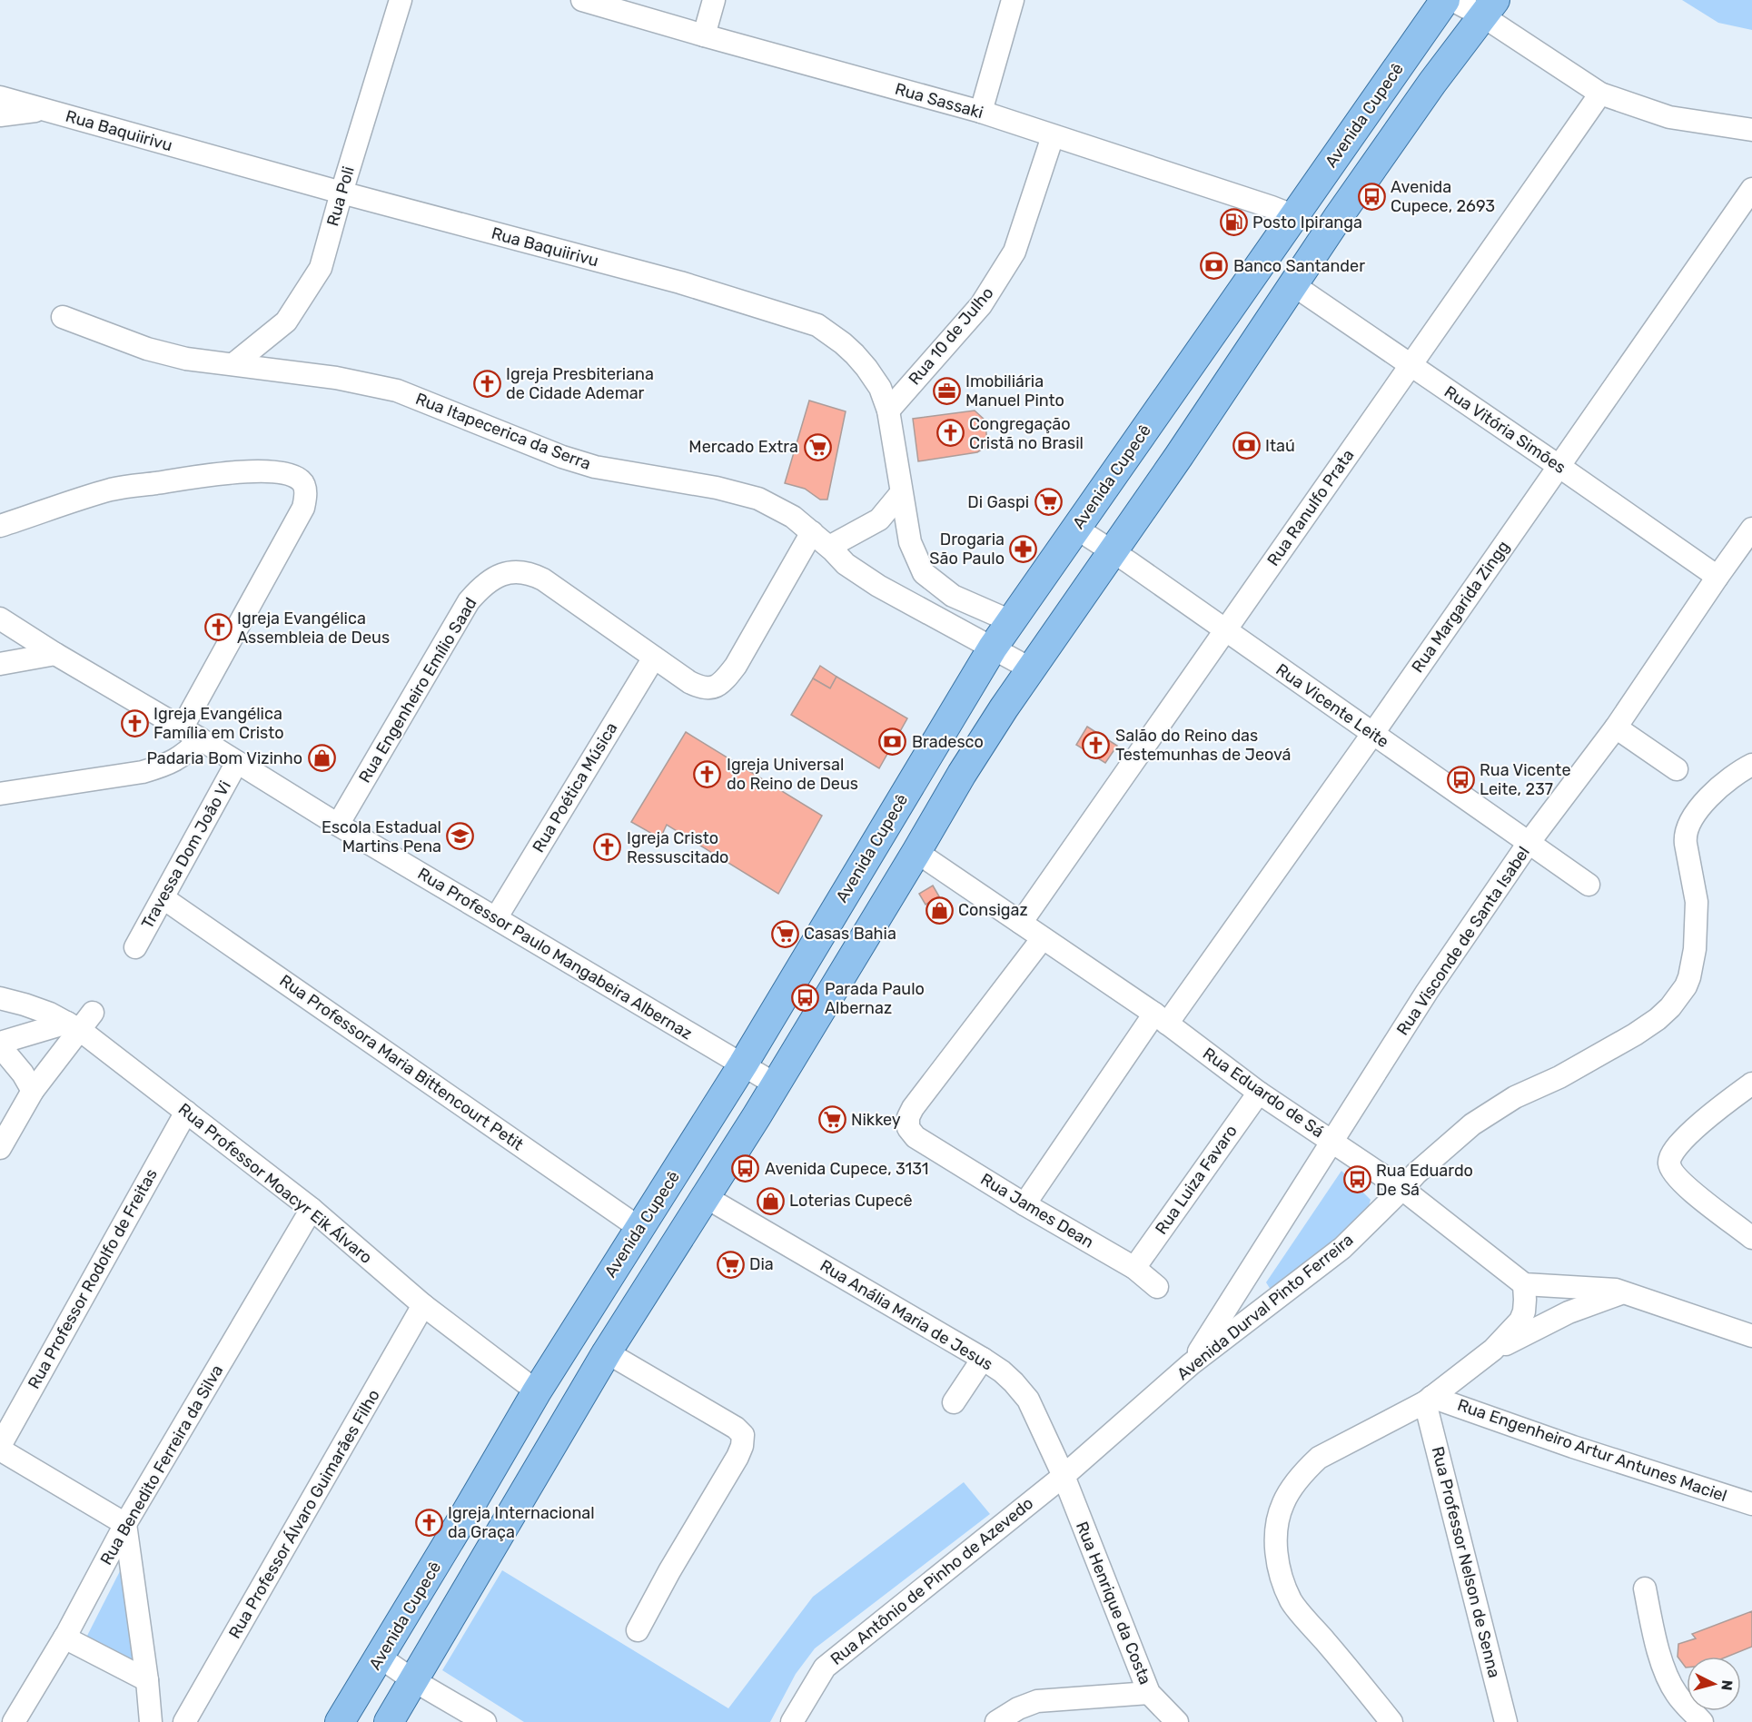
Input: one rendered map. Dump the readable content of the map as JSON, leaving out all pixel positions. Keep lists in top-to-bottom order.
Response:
{
  "streets": {
    "main road": ["Avenida Cupecê"],
    "street": [
      "Rua Sassaki",
      "Rua Baquiirivu",
      "Rua Poli",
      "Rua 10 de Julho",
      "Rua Vitória Simões",
      "Rua Itapecerica da Serra",
      "Rua Ranulfo Prata",
      "Rua Margarida Zingg",
      "Rua Engenheiro Emílio Saad",
      "Rua Vicente Leite",
      "Rua Poética Música",
      "Travessa Dom João Vi",
      "Rua Visconde de Santa Isabel",
      "Rua Professor Paulo Mangabeira Albernaz",
      "Rua Professora Maria Bittencourt Petit",
      "Rua Eduardo de Sá",
      "Rua Luiza Favaro",
      "Rua Professor Moacyr Eik Álvaro",
      "Rua James Dean",
      "Rua Professor Rodolfo de Freitas",
      "Avenida Durval Pinto Ferreira",
      "Rua Anália Maria de Jesus",
      "Rua Engenheiro Artur Antunes Maciel",
      "Rua Benedito Ferreira da Silva",
      "Rua Professor Álvaro Guimarães Filho",
      "Rua Professor Nelson de Senna",
      "Rua Antônio de Pinho de Azevedo",
      "Rua Henrique da Costa"
    ]
  },
  "crossings": [
    ["Rua Sassaki", "Avenida Cupecê"],
    ["Rua Sassaki", "Rua 10 de Julho"],
    ["Avenida Cupecê", "Rua Baquiirivu"],
    ["Avenida Cupecê", "Rua Itapecerica da Serra"],
    ["Avenida Cupecê", "Rua Vicente Leite"],
    ["Avenida Cupecê", "Rua Professor Paulo Mangabeira Albernaz"],
    ["Avenida Cupecê", "Rua Professora Maria Bittencourt Petit"],
    ["Avenida Cupecê", "Rua Professor Moacyr Eik Álvaro"],
    ["Rua Baquiirivu", "Rua Poli"],
    ["Rua Baquiirivu", "Rua 10 de Julho"],
    ["Rua Poli", "Rua Itapecerica da Serra"],
    ["Rua Vitória Simões", "Rua Ranulfo Prata"],
    ["Rua Vitória Simões", "Rua Margarida Zingg"],
    ["Rua Vitória Simões", "Rua Visconde de Santa Isabel"],
    ["Rua Itapecerica da Serra", "Rua Engenheiro Emílio Saad"],
    ["Rua Ranulfo Prata", "Rua Vicente Leite"],
    ["Rua Ranulfo Prata", "Rua Eduardo de Sá"],
    ["Rua Margarida Zingg", "Rua Vicente Leite"],
    ["Rua Margarida Zingg", "Rua Eduardo de Sá"],
    ["Rua Margarida Zingg", "Rua James Dean"],
    ["Rua Engenheiro Emílio Saad", "Rua Poética Música"],
    ["Rua Engenheiro Emílio Saad", "Rua Professor Paulo Mangabeira Albernaz"],
    ["Rua Vicente Leite", "Rua Visconde de Santa Isabel"],
    ["Rua Poética Música", "Rua Professor Paulo Mangabeira Albernaz"],
    ["Travessa Dom João Vi", "Rua Professor Paulo Mangabeira Albernaz"],
    ["Travessa Dom João Vi", "Rua Professora Maria Bittencourt Petit"],
    ["Rua Visconde de Santa Isabel", "Rua Eduardo de Sá"],
    ["Rua Visconde de Santa Isabel", "Avenida Durval Pinto Ferreira"],
    ["Rua Eduardo de Sá", "Rua Luiza Favaro"],
    ["Rua Eduardo de Sá", "Rua James Dean"],
    ["Rua Eduardo de Sá", "Avenida Durval Pinto Ferreira"],
    ["Rua Luiza Favaro", "Rua James Dean"],
    ["Rua Professor Moacyr Eik Álvaro", "Rua Professor Rodolfo de Freitas"],
    ["Rua Professor Moacyr Eik Álvaro", "Rua Benedito Ferreira da Silva"],
    ["Rua Professor Moacyr Eik Álvaro", "Rua Professor Álvaro Guimarães Filho"],
    ["Avenida Durval Pinto Ferreira", "Rua Anália Maria de Jesus"],
    ["Avenida Durval Pinto Ferreira", "Rua Antônio de Pinho de Azevedo"],
    ["Avenida Durval Pinto Ferreira", "Rua Henrique da Costa"],
    ["Rua Anália Maria de Jesus", "Rua Antônio de Pinho de Azevedo"],
    ["Rua Anália Maria de Jesus", "Rua Henrique da Costa"],
    ["Rua Engenheiro Artur Antunes Maciel", "Rua Professor Nelson de Senna"],
    ["Rua Antônio de Pinho de Azevedo", "Rua Henrique da Costa"]
  ],
  "places": {
    "bus stop": [
      "Avenida Cupece, 2693",
      "Rua Vicente Leite, 237",
      "Parada Paulo Albernaz",
      "Avenida Cupece, 3131",
      "Rua Eduardo De Sá"
    ],
    "fuel station": ["Posto Ipiranga"],
    "bank": ["Banco Santander", "Itaú", "Bradesco"],
    "church": [
      "Igreja Presbiteriana de Cidade Ademar",
      "Congregação Cristã no Brasil",
      "Igreja Evangélica Assembleia de Deus",
      "Igreja Evangélica Família em Cristo",
      "Salão do Reino das Testemunhas de Jeová",
      "Igreja Universal do Reino de Deus",
      "Igreja Cristo Ressuscitado",
      "Igreja Internacional da Graça"
    ],
    "office": ["Imobiliária Manuel Pinto"],
    "supermarket": [
      "Mercado Extra",
      "Di Gaspi",
      "Casas Bahia",
      "Nikkey",
      "Dia"
    ],
    "pharmacy": ["Drogaria São Paulo"],
    "shop": ["Padaria Bom Vizinho", "Consigaz", "Loterias Cupecê"],
    "school or university": ["Escola Estadual Martins Pena"]
  },
  "north": "right"
}
